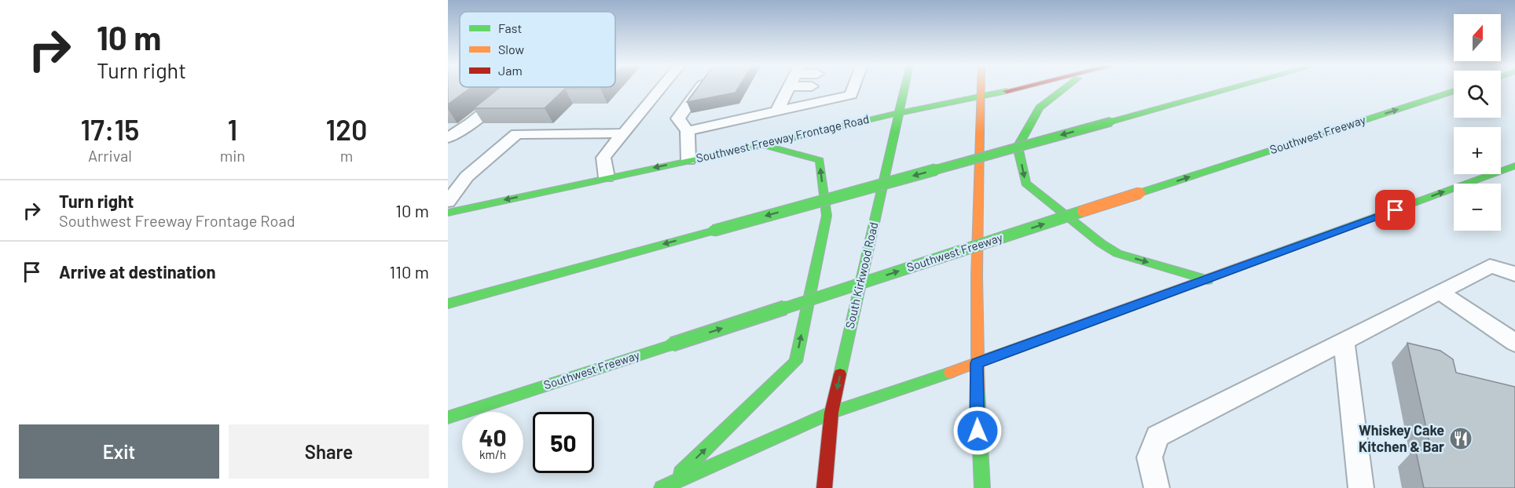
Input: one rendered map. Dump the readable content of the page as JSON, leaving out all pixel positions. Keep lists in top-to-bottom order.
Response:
{
  "streets": {
    "main road": ["Southwest Freeway", "Southwest Freeway Frontage Road", "South Kirkwood Road"]
  },
  "crossings": [
    ["Southwest Freeway Frontage Road", "South Kirkwood Road"]
  ],
  "one_way": ["South Kirkwood Road"],
  "places": {
    "restaurant": ["Whiskey Cake Kitchen & Bar"]
  },
  "legend": ["Fast", "Slow", "Jam"],
  "north": "top",
  "page": {
    "turn": ["10 m", "Turn right"],
    "map_buttons": ["+", "−"],
    "eta": [
      "17:15",
      "Arrival",
      "1",
      "min",
      "120",
      "m"
    ],
    "list": [
      {
        "name": "Turn right",
        "note": "Southwest Freeway Frontage Road",
        "value": "10 m"
      },
      {
        "name": "Arrive at destination",
        "value": "110 m"
      }
    ],
    "speed": "40 km/h",
    "limit": "50",
    "buttons": ["Exit", "Share"]
  }
}
